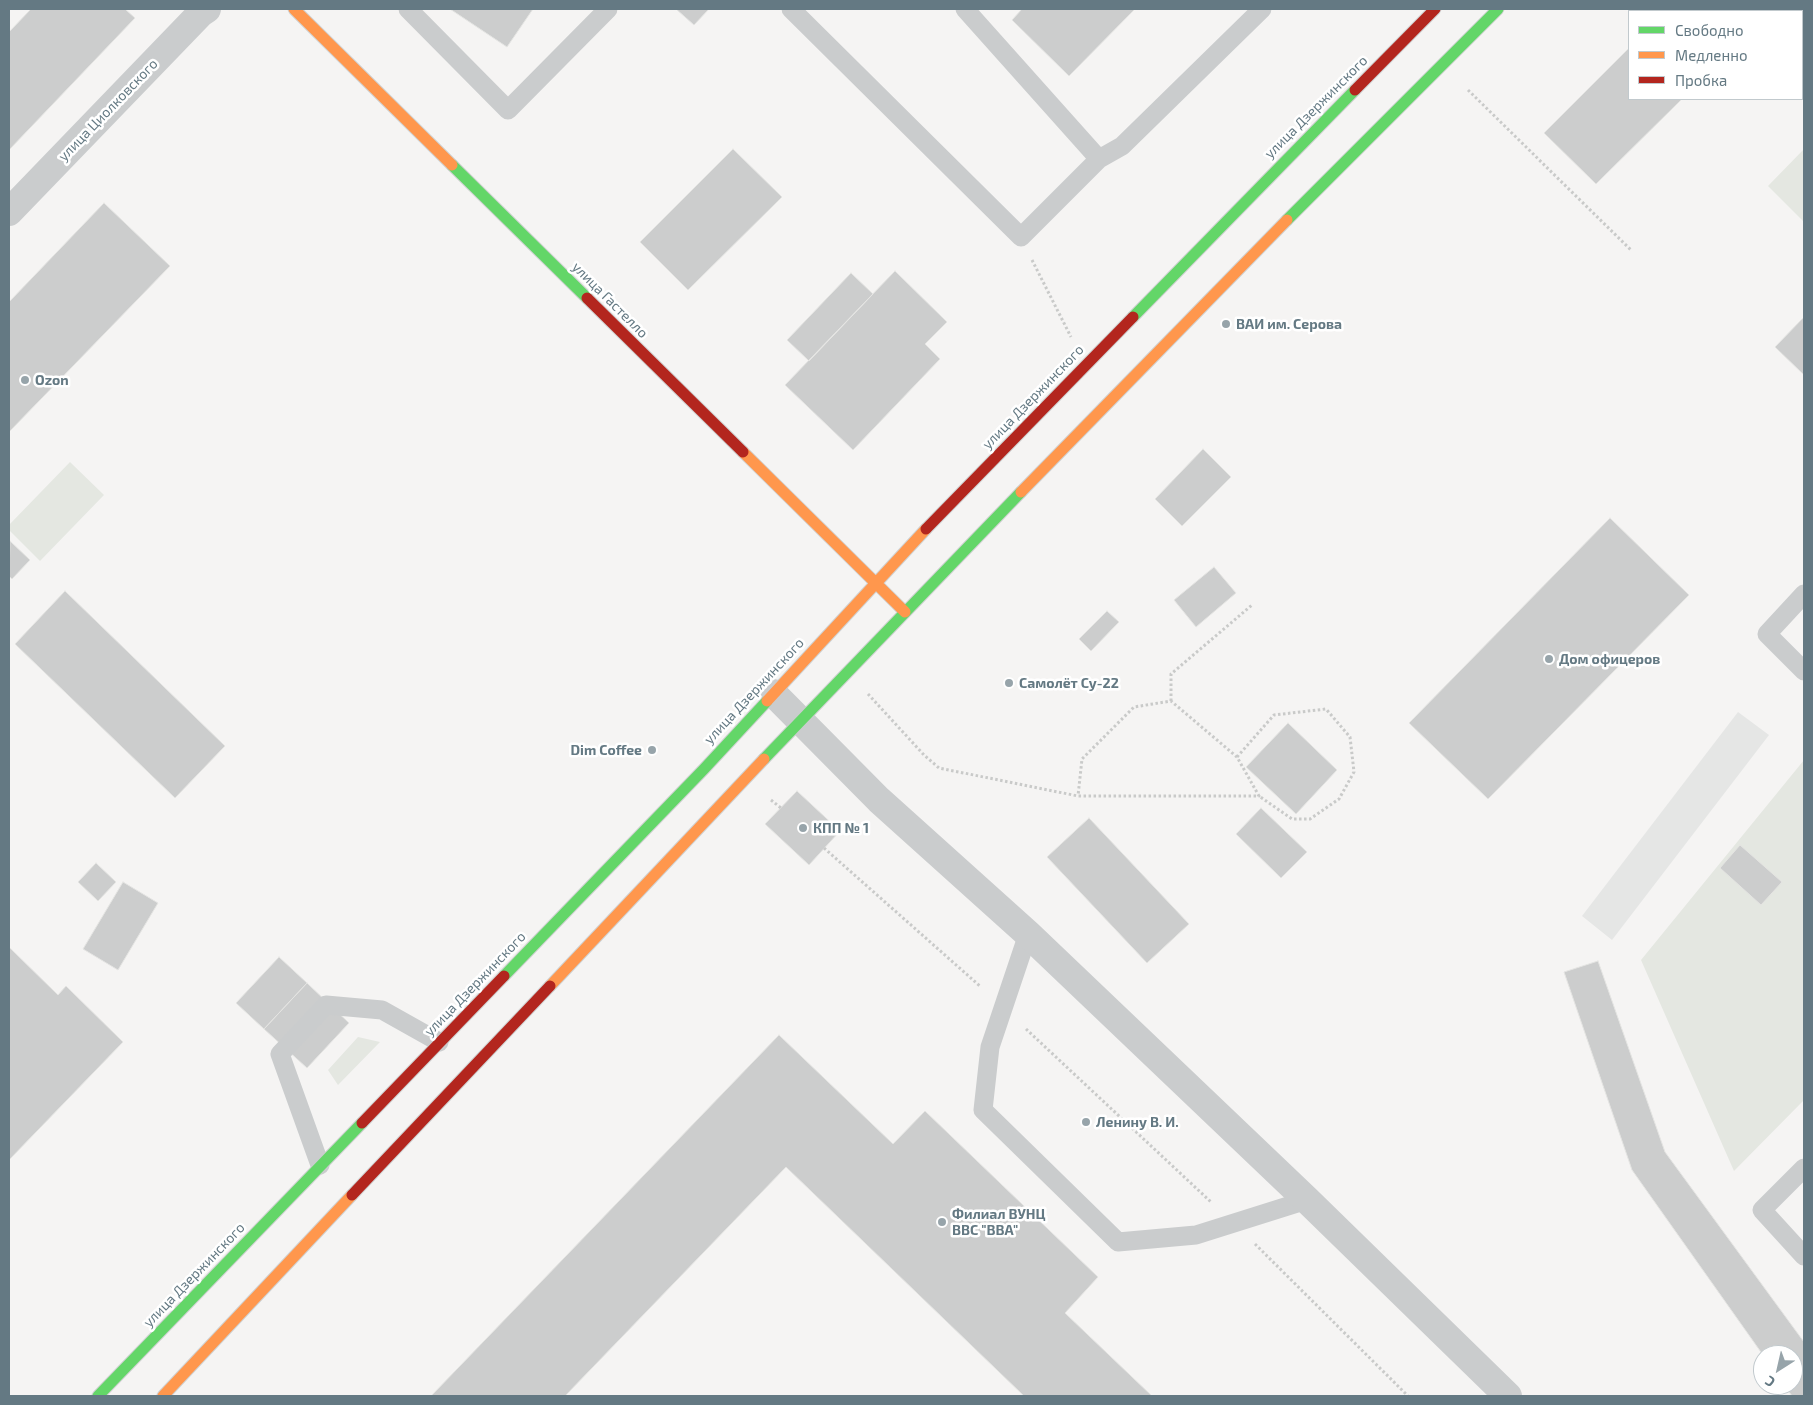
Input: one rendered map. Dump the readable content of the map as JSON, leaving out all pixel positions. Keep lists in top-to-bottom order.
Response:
{
  "streets": {
    "main road": ["улица Дзержинского", "улица Гастелло"],
    "street": ["улица Циолковского"]
  },
  "crossings": [
    ["улица Дзержинского", "улица Гастелло"]
  ],
  "places": [
    "ВАИ им. Серова",
    "Ozon",
    "Дом офицеров",
    "Самолёт Су-22",
    "Dim Coffee",
    "КПП № 1",
    "Ленину В. И.",
    "Филиал ВУНЦ ВВС \"ВВА\""
  ],
  "legend": ["Свободно", "Медленно", "Пробка"],
  "north": "bottom left"
}
